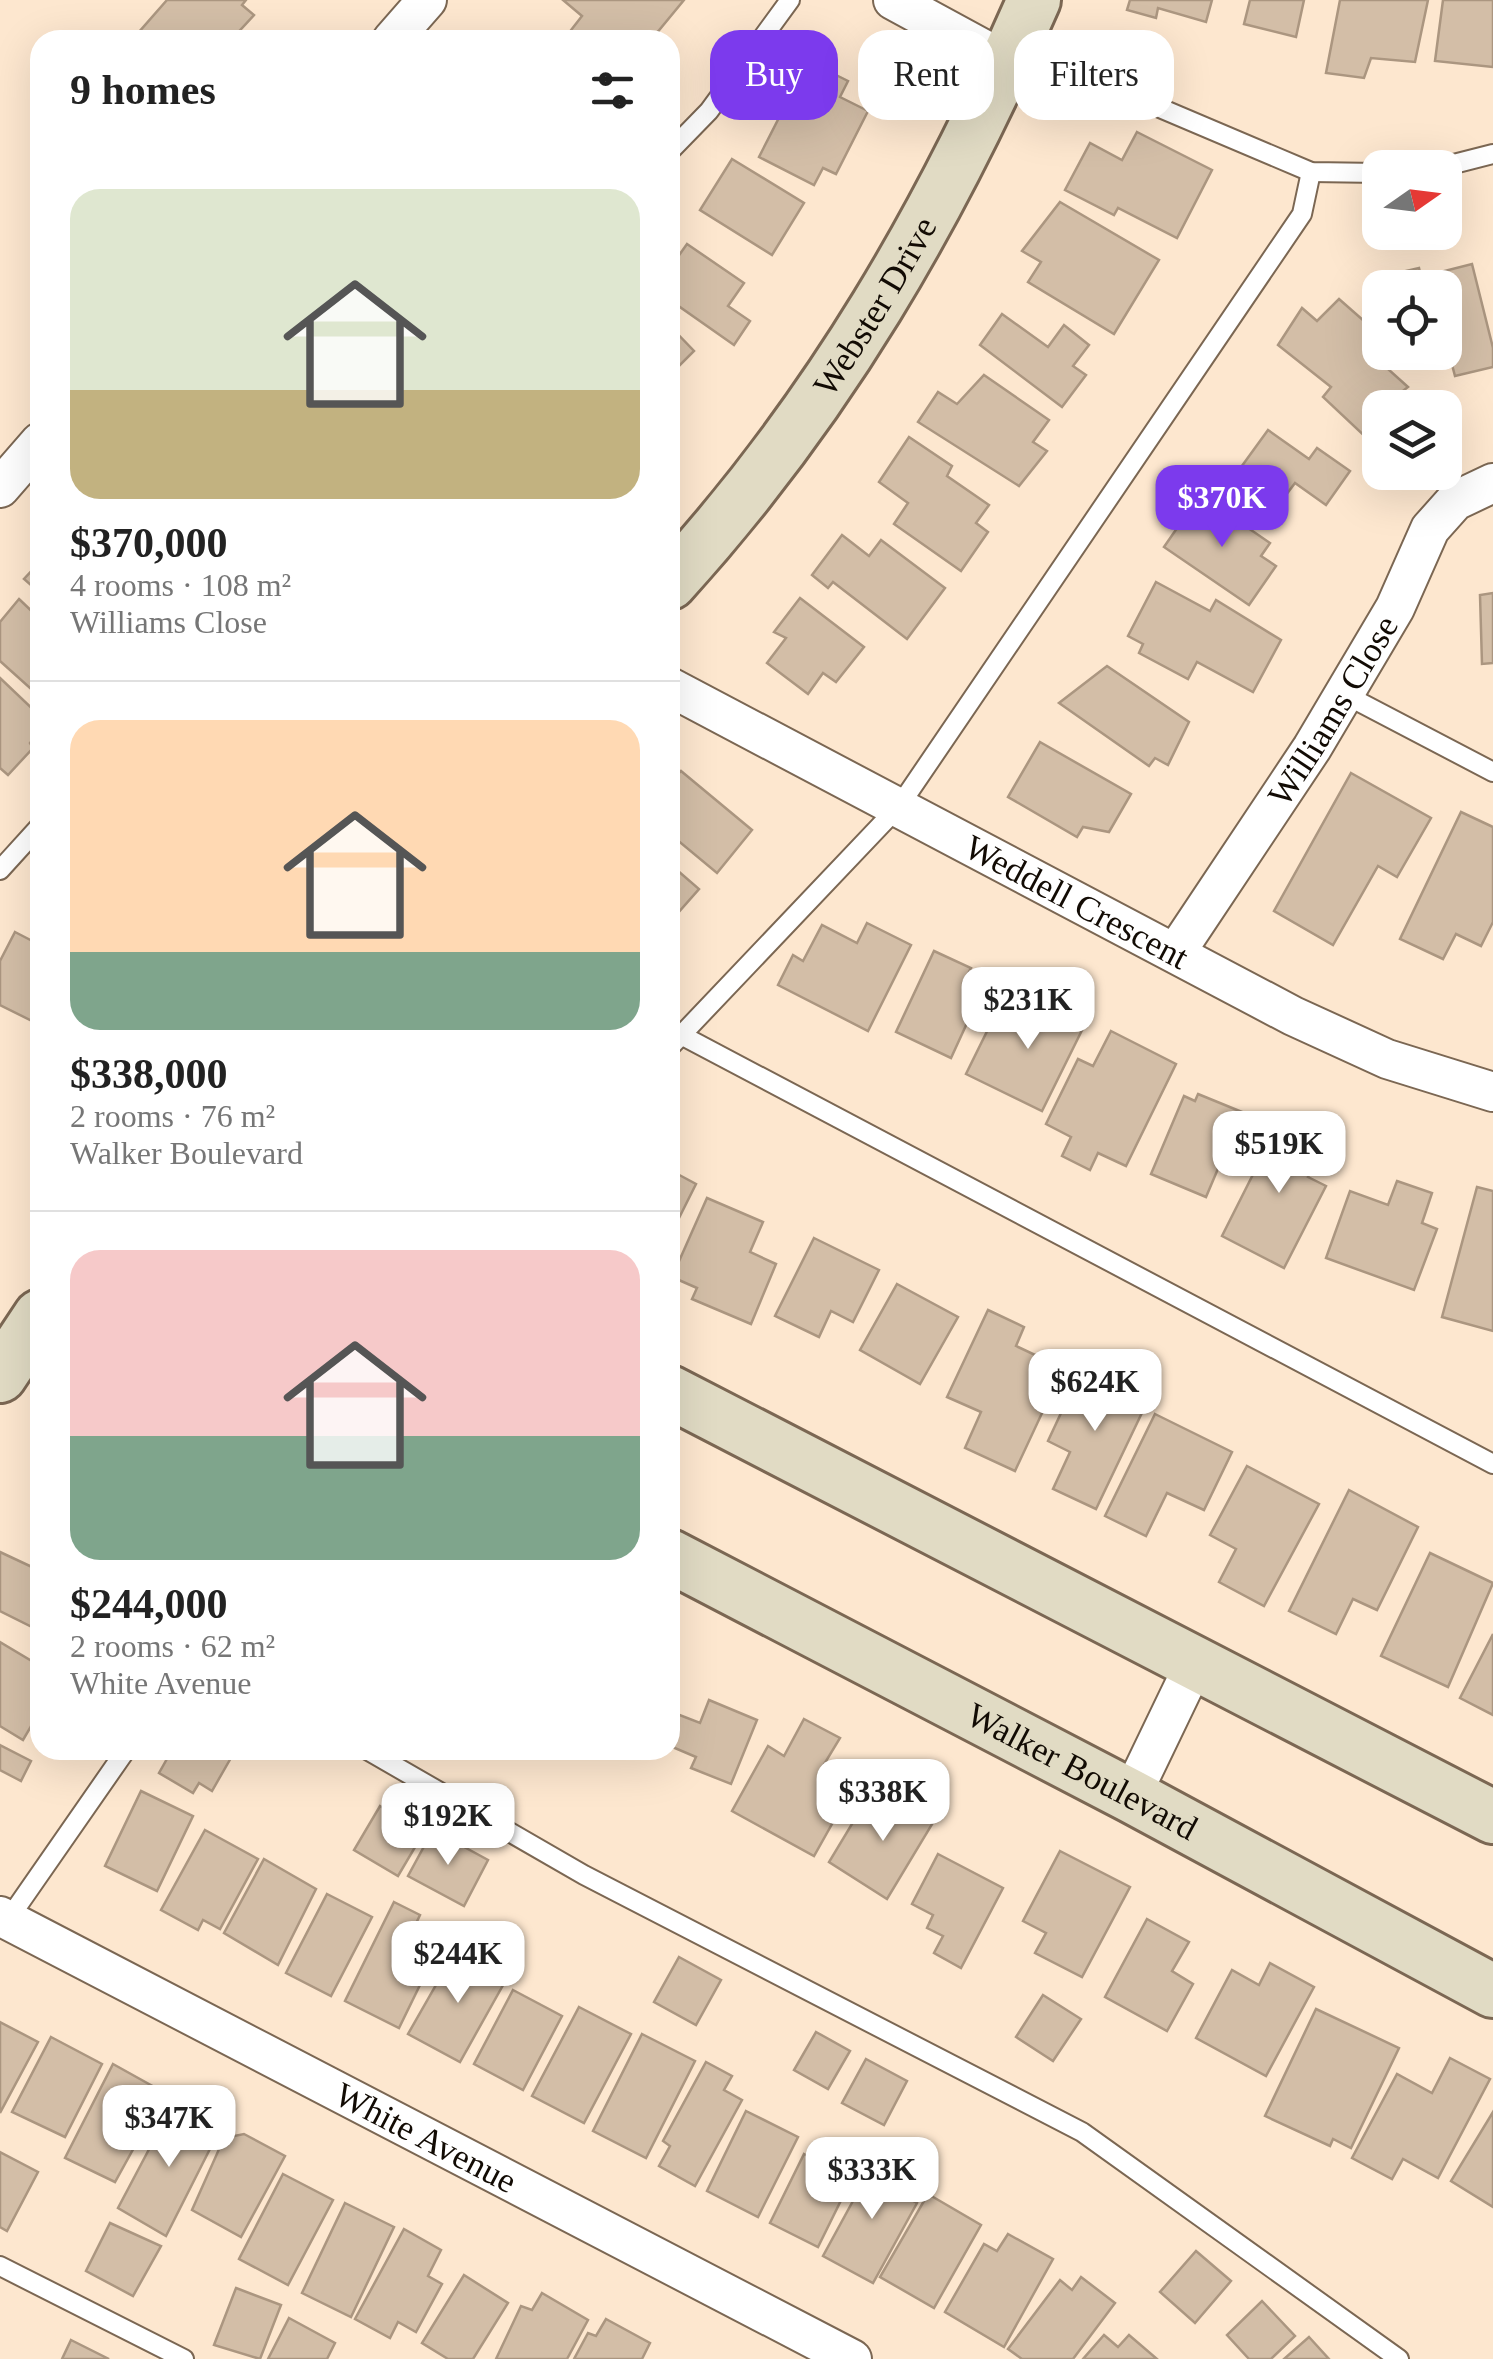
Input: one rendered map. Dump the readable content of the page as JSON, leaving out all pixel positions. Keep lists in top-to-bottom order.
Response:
{
  "streets": {
    "street": [
      "Webster Drive",
      "Williams Close",
      "Weddell Crescent",
      "Walker Boulevard",
      "White Avenue"
    ]
  },
  "crossings": [
    ["Williams Close", "Weddell Crescent"]
  ],
  "north": "right",
  "page": {
    "chip": ["Buy", "Rent", "Filters"],
    "heading": "9 homes",
    "list": [
      {
        "name": "$370,000",
        "note": "4 rooms · 108 m² · Williams Close"
      },
      {
        "name": "$338,000",
        "note": "2 rooms · 76 m² · Walker Boulevard"
      },
      {
        "name": "$244,000",
        "note": "2 rooms · 62 m² · White Avenue"
      }
    ],
    "price": [
      "$370K",
      "$231K",
      "$519K",
      "$624K",
      "$338K",
      "$192K",
      "$244K",
      "$347K",
      "$333K"
    ]
  }
}
